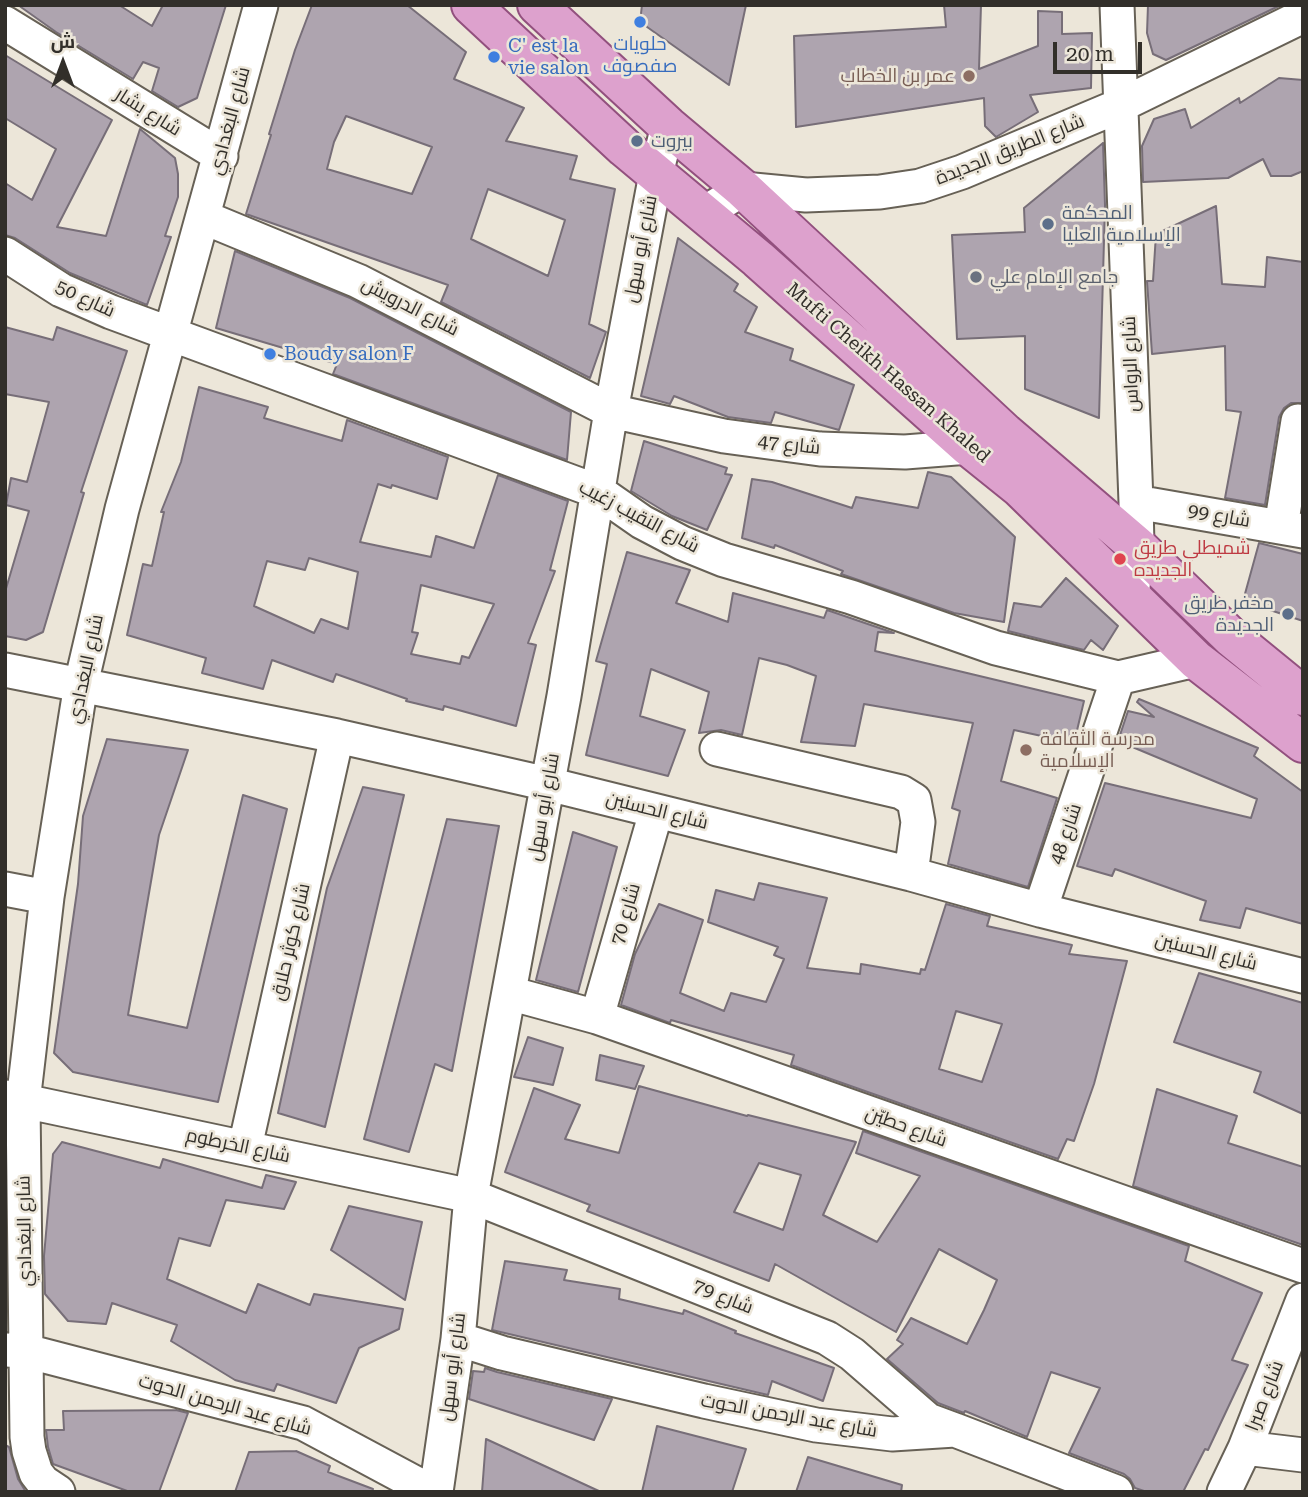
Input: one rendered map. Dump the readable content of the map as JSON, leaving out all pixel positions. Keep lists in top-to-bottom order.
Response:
{
  "streets": {
    "main road": ["Mufti Cheikh Hassan Khaled"],
    "street": [
      "شارع بشار",
      "شارع البغدادي",
      "شارع الطريق الجديدة",
      "شارع أبو سهل",
      "شارع 50",
      "شارع الدرويش",
      "شارع الرواس",
      "شارع 47",
      "شارع 99",
      "شارع النقيب زغيب",
      "شارع الحسنين",
      "شارع 48",
      "شارع 70",
      "شارع كوثر حلاق",
      "شارع حطيّن",
      "شارع الخرطوم",
      "شارع 79",
      "شارع صبرا",
      "شارع عبد الرحمن الحوت"
    ]
  },
  "crossings": [
    ["شارع بشار", "شارع البغدادي"],
    ["شارع البغدادي", "شارع 50"],
    ["شارع البغدادي", "شارع الدرويش"],
    ["شارع البغدادي", "شارع النقيب زغيب"],
    ["شارع البغدادي", "شارع الحسنين"],
    ["شارع البغدادي", "شارع الخرطوم"],
    ["شارع البغدادي", "شارع عبد الرحمن الحوت"],
    ["شارع الطريق الجديدة", "شارع الرواس"],
    ["شارع الطريق الجديدة", "Mufti Cheikh Hassan Khaled"],
    ["شارع أبو سهل", "شارع الدرويش"],
    ["شارع أبو سهل", "Mufti Cheikh Hassan Khaled"],
    ["شارع أبو سهل", "شارع 47"],
    ["شارع أبو سهل", "شارع النقيب زغيب"],
    ["شارع أبو سهل", "شارع الحسنين"],
    ["شارع أبو سهل", "شارع حطيّن"],
    ["شارع أبو سهل", "شارع الخرطوم"],
    ["شارع أبو سهل", "شارع 79"],
    ["شارع أبو سهل", "شارع عبد الرحمن الحوت"],
    ["شارع 50", "شارع النقيب زغيب"],
    ["شارع الدرويش", "شارع 47"],
    ["شارع الرواس", "Mufti Cheikh Hassan Khaled"],
    ["شارع الرواس", "شارع 99"],
    ["Mufti Cheikh Hassan Khaled", "شارع 47"],
    ["Mufti Cheikh Hassan Khaled", "شارع النقيب زغيب"],
    ["شارع النقيب زغيب", "شارع 48"],
    ["شارع الحسنين", "شارع 48"],
    ["شارع الحسنين", "شارع 70"],
    ["شارع الحسنين", "شارع كوثر حلاق"],
    ["شارع 70", "شارع حطيّن"],
    ["شارع كوثر حلاق", "شارع الخرطوم"],
    ["شارع الخرطوم", "شارع 79"],
    ["شارع 79", "شارع عبد الرحمن الحوت"]
  ],
  "places": [
    "حلويات صفصوف",
    "C' est la vie salon",
    "عمر بن الخطاب",
    "بيروت",
    "المحكمة الإسلامية العليا",
    "جامع الإمام علي",
    "Boudy salon F",
    "شميطلي طريق الجديده",
    "مخفر طريق الجديدة",
    "مدرسة الثقافة الإسلامية"
  ],
  "scale_bar": "20 m",
  "north": "top"
}
